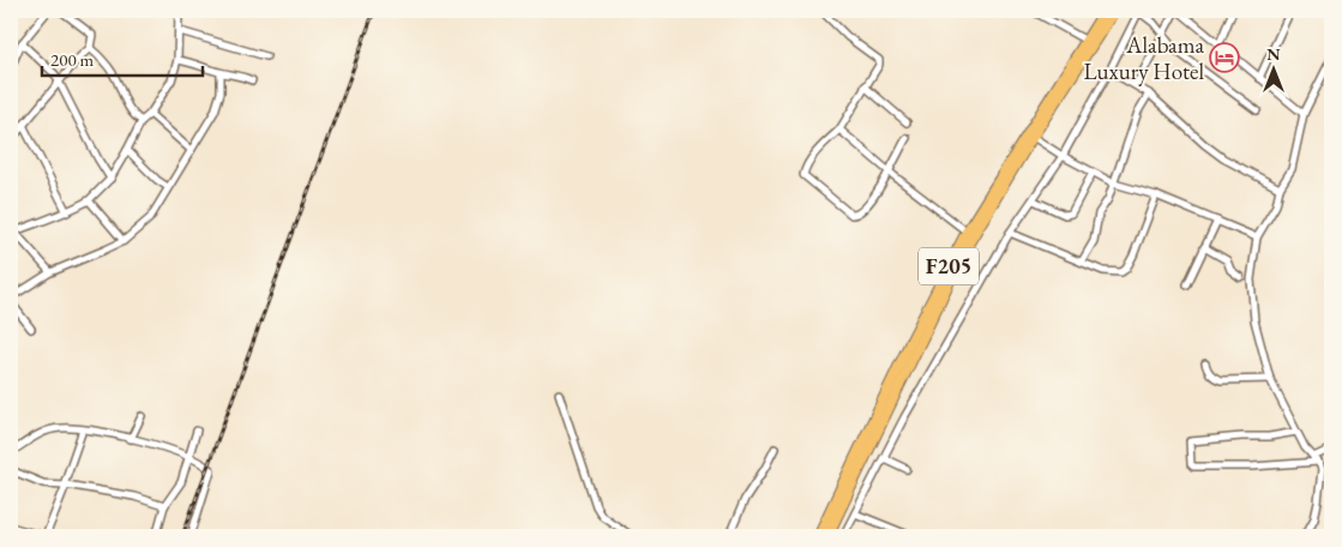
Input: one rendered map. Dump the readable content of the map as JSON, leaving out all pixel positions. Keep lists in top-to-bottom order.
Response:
{
  "streets": {
    "main road": ["F205"]
  },
  "places": {
    "hotel": ["Alabama Luxury Hotel"]
  },
  "scale_bar": "200 m",
  "north": "top"
}
